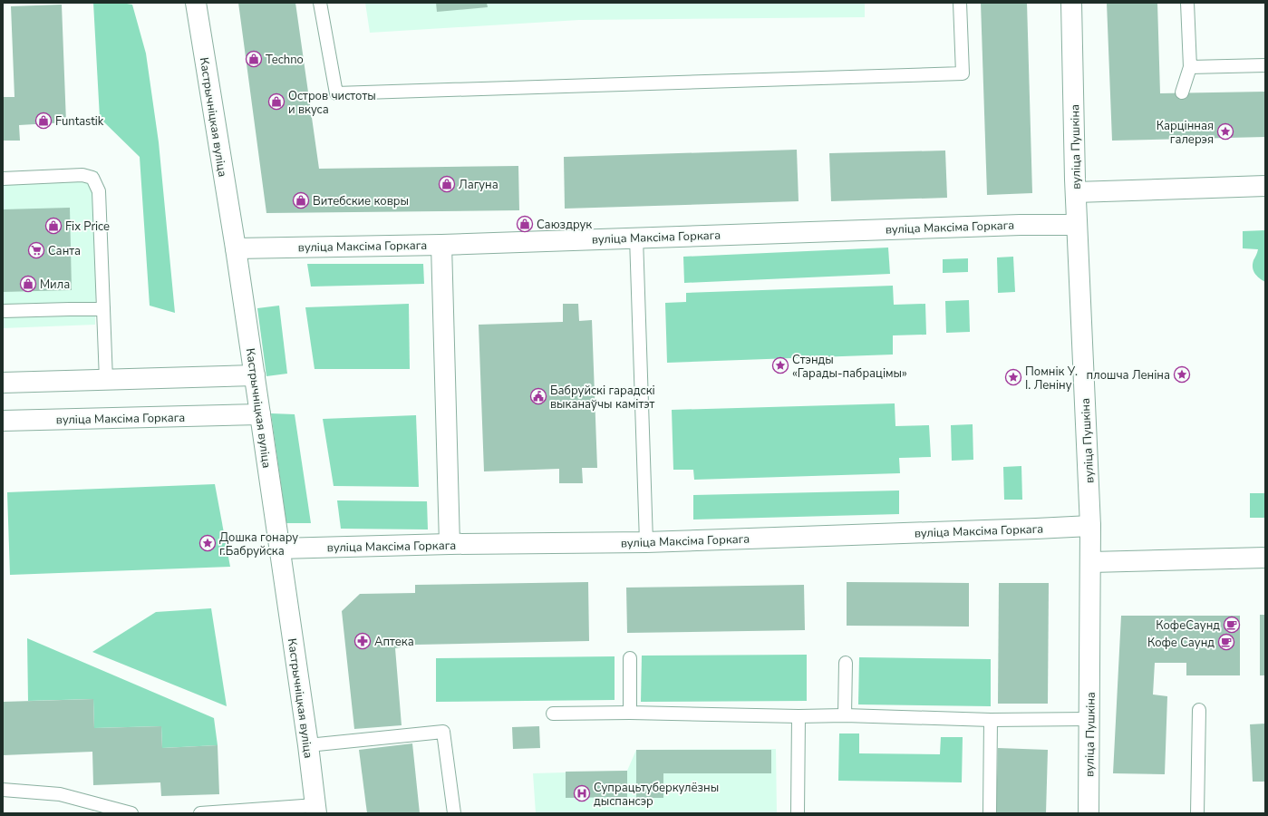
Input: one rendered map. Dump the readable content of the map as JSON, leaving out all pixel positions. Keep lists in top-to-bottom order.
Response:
{
  "streets": {
    "street": ["Кастрычніцкая вуліца", "вуліца Пушкіна", "вуліца Максіма Горкага"]
  },
  "crossings": [
    ["Кастрычніцкая вуліца", "вуліца Максіма Горкага"],
    ["вуліца Пушкіна", "вуліца Максіма Горкага"]
  ],
  "places": {
    "shop": [
      "Techno",
      "Остров чистоты и вкуса",
      "Funtastik",
      "Лагуна",
      "Витебские ковры",
      "Саюздрук",
      "Fix Price",
      "Мила"
    ],
    "place": [
      "Карцінная галерэя",
      "Стэнды «Гарады-пабрацімы»",
      "плошча Леніна",
      "Помнік У. І. Леніну",
      "Дошка гонару г.Бабруйска"
    ],
    "supermarket": ["Санта"],
    "public building": ["Бабруйскі гарадскі выканаўчы камітэт"],
    "cafe": ["КофеСаунд", "Кофе Саунд"],
    "pharmacy": ["Аптека"],
    "hospital": ["Супрацьтуберкулёзны дыспансэр"]
  }
}
